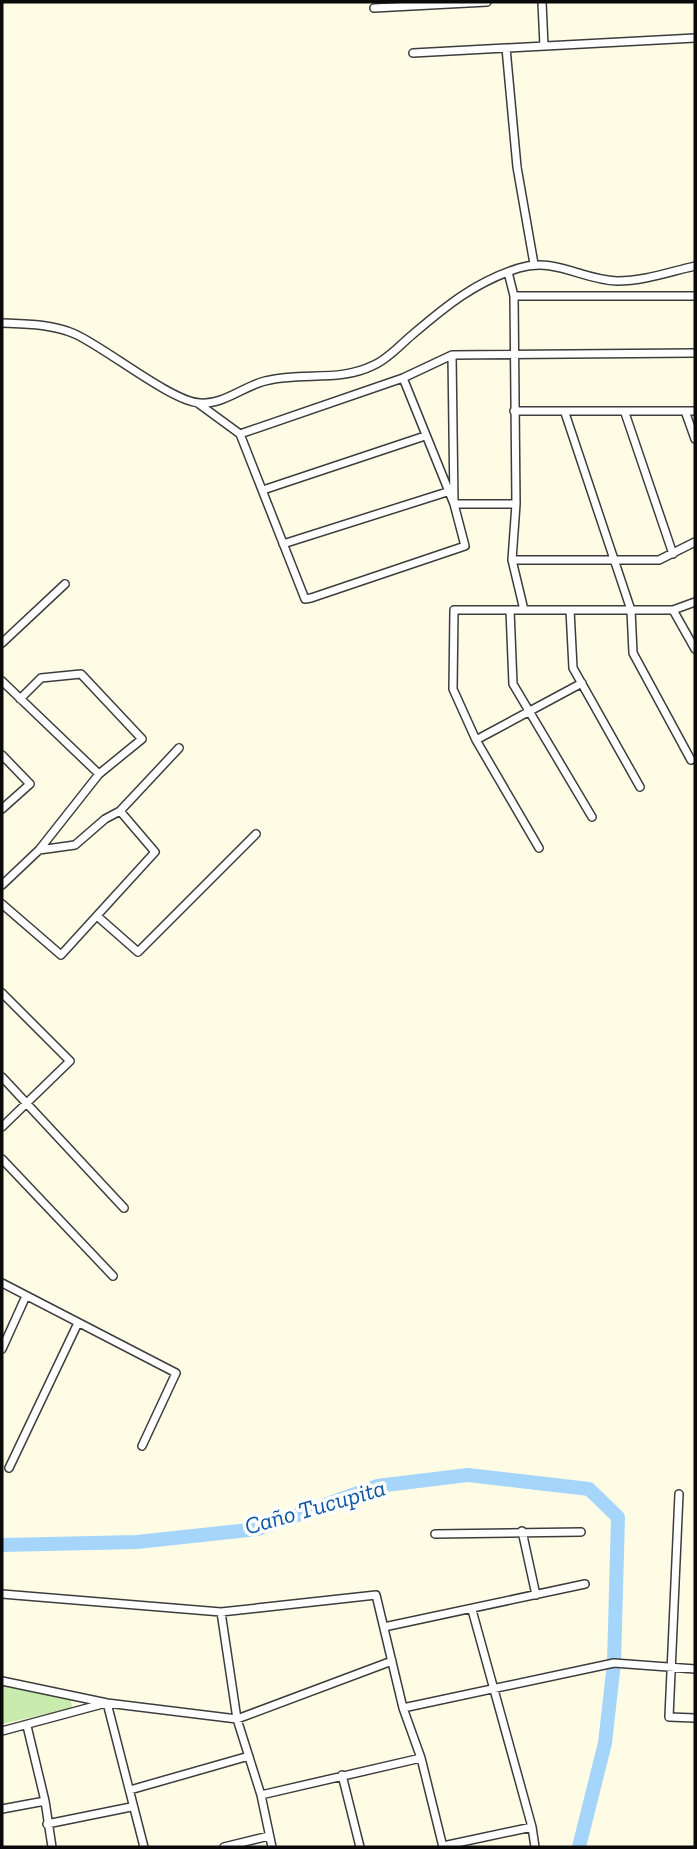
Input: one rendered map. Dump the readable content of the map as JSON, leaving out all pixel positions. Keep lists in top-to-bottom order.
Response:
{
  "water": ["Caño Tucupita"]
}
